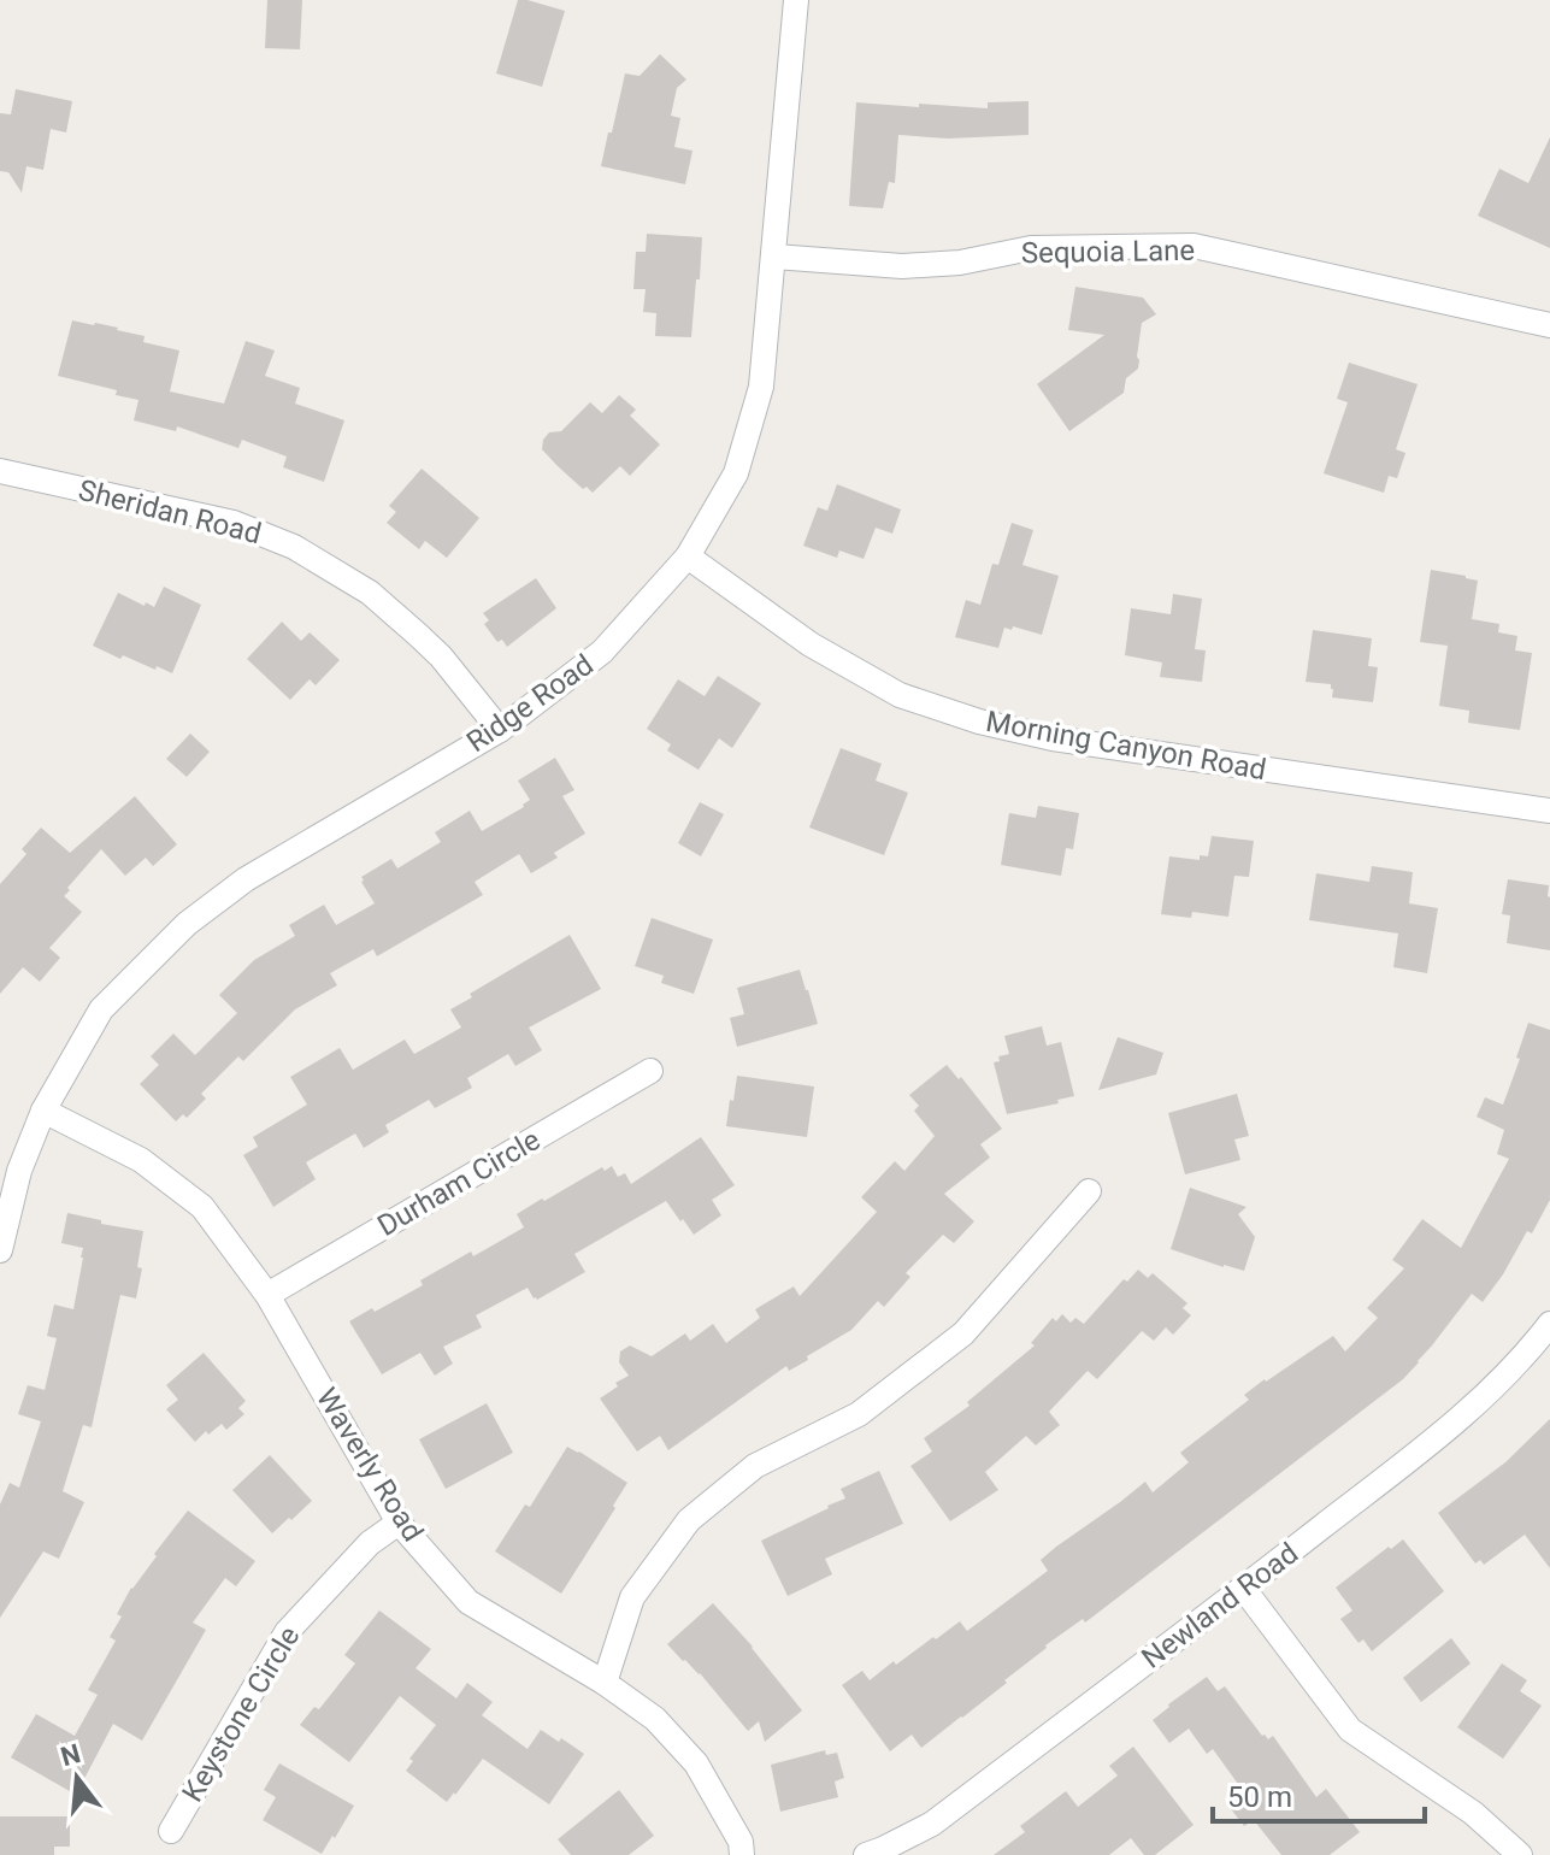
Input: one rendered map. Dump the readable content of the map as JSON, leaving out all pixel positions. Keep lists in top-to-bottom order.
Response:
{
  "streets": {
    "street": [
      "Sequoia Lane",
      "Sheridan Road",
      "Ridge Road",
      "Morning Canyon Road",
      "Durham Circle",
      "Waverly Road",
      "Newland Road",
      "Keystone Circle"
    ]
  },
  "crossings": [
    ["Sequoia Lane", "Ridge Road"],
    ["Sheridan Road", "Ridge Road"],
    ["Ridge Road", "Morning Canyon Road"],
    ["Ridge Road", "Waverly Road"],
    ["Durham Circle", "Waverly Road"],
    ["Waverly Road", "Keystone Circle"]
  ],
  "scale_bar": "50 m",
  "north": "top"
}
